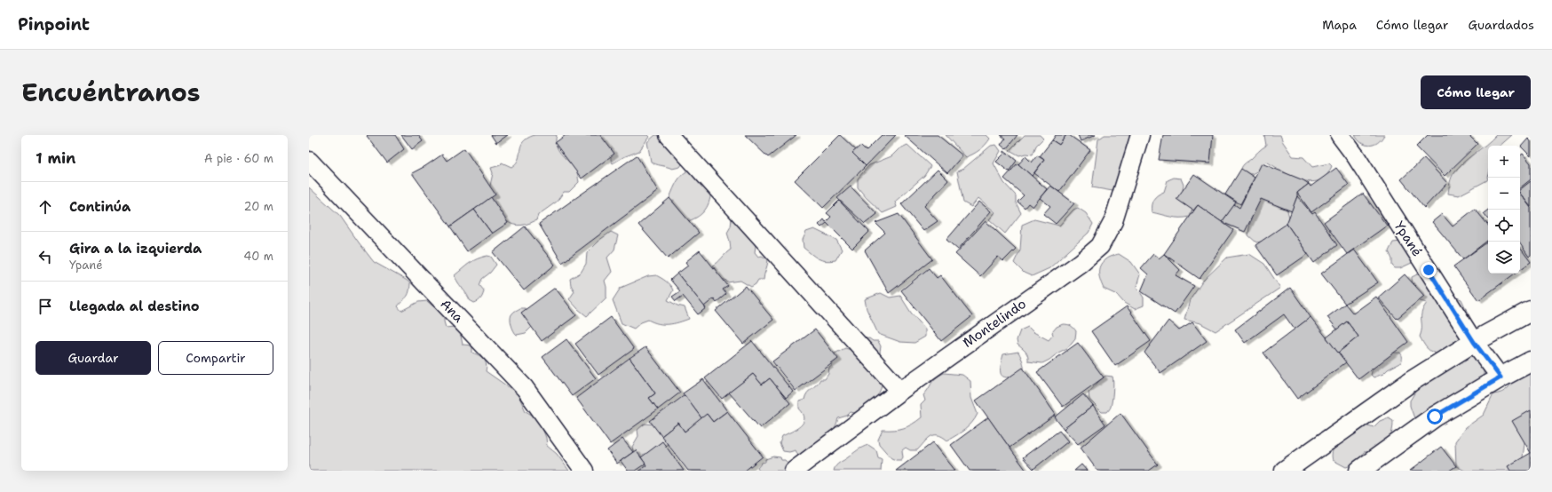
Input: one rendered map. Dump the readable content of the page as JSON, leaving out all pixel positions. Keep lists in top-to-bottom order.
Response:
{
  "streets": {
    "street": ["Ypané", "Ana", "Montelindo"]
  },
  "page": {
    "header": "Pinpoint",
    "nav": ["Mapa", "Cómo llegar", "Guardados"],
    "title": "Encuéntranos",
    "buttons": [
      "Cómo llegar",
      ["Guardar", "Compartir"]
    ],
    "heading": ["1 min", "A pie · 60 m"],
    "map_buttons": ["+", "−"],
    "list": [
      ["Continúa", "20 m"],
      ["Gira a la izquierda", "Ypané", "40 m"],
      "Llegada al destino"
    ]
  }
}
